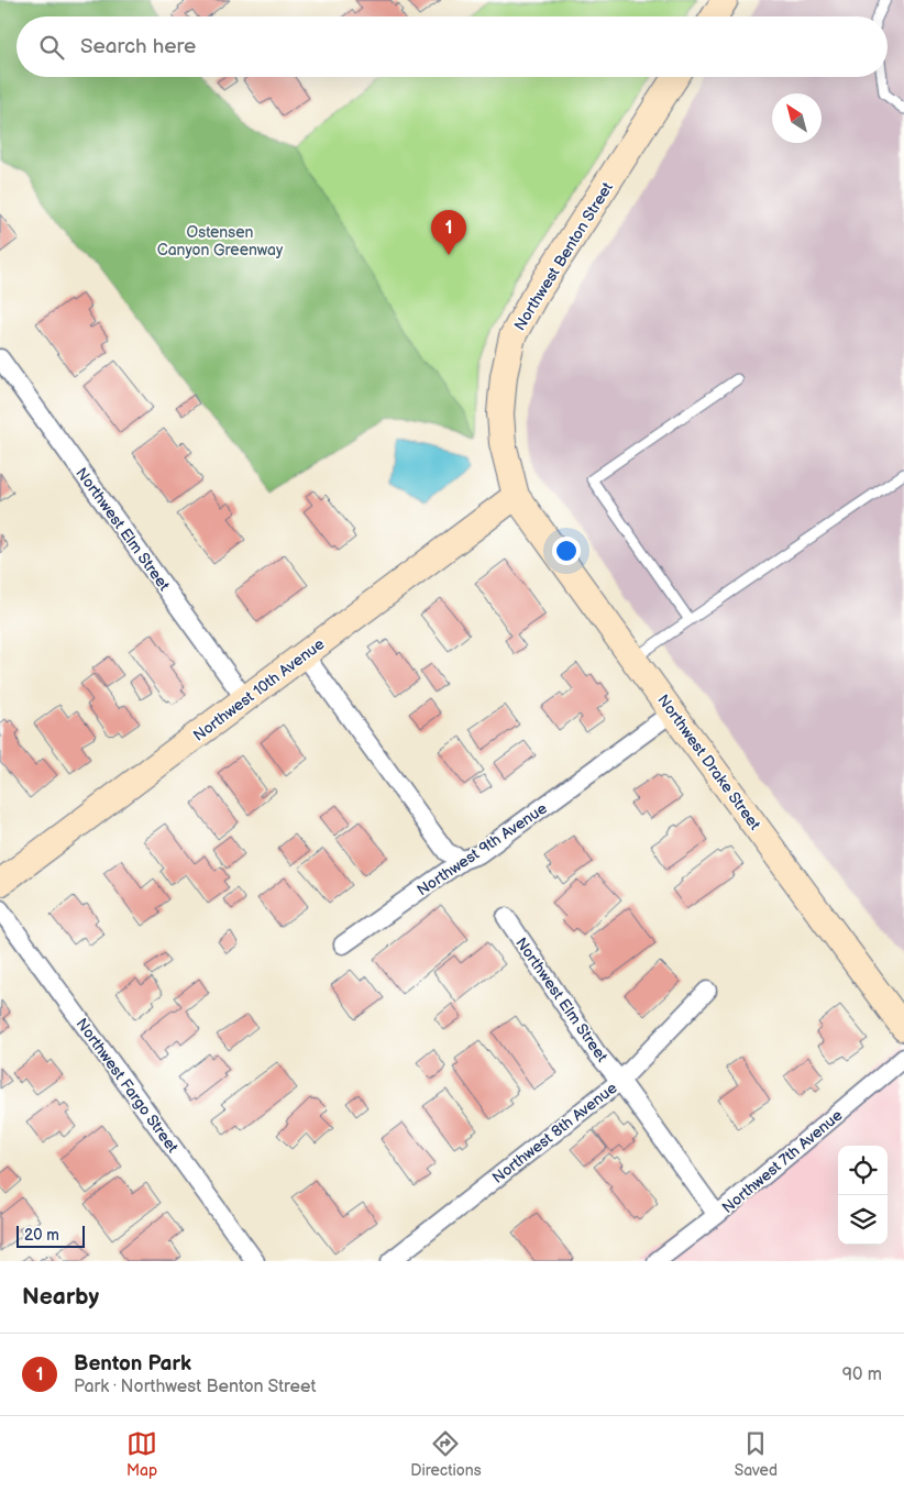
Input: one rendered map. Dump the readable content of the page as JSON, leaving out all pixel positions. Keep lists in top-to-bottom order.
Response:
{
  "streets": {
    "street": [
      "Northwest Benton Street",
      "Northwest Elm Street",
      "Northwest 10th Avenue",
      "Northwest Drake Street",
      "Northwest 9th Avenue",
      "Northwest Fargo Street",
      "Northwest 8th Avenue",
      "Northwest 7th Avenue"
    ]
  },
  "crossings": [
    ["Northwest Benton Street", "Northwest 10th Avenue"],
    ["Northwest Benton Street", "Northwest Drake Street"],
    ["Northwest Elm Street", "Northwest 10th Avenue"],
    ["Northwest Elm Street", "Northwest 8th Avenue"],
    ["Northwest Elm Street", "Northwest 7th Avenue"],
    ["Northwest 10th Avenue", "Northwest Drake Street"],
    ["Northwest Drake Street", "Northwest 9th Avenue"]
  ],
  "parks": ["Ostensen Canyon Greenway"],
  "scale_bar": "20 m",
  "north": "top left",
  "page": {
    "search": "Search here",
    "pins": "1",
    "scale": "20 m",
    "heading": "Nearby",
    "list": [
      {
        "mark": "1",
        "name": "Benton Park",
        "note": "Park · Northwest Benton Street",
        "value": "90 m"
      }
    ],
    "nav": ["Map", "Directions", "Saved"]
  }
}
